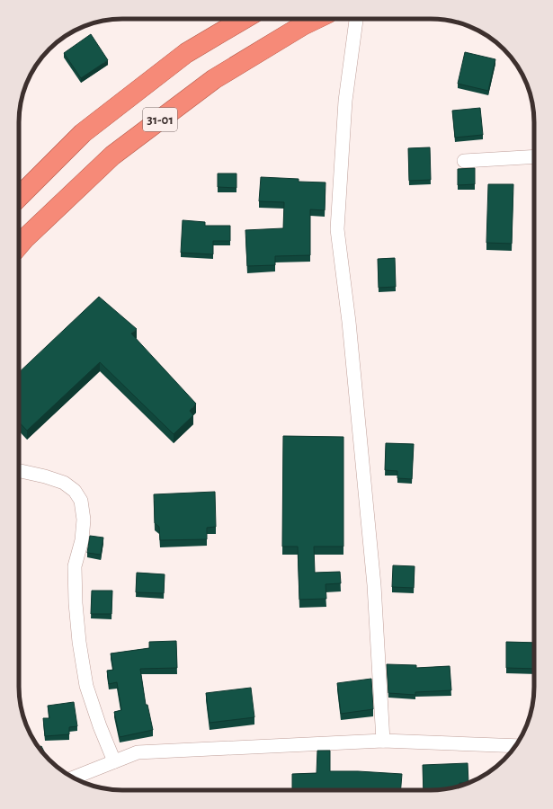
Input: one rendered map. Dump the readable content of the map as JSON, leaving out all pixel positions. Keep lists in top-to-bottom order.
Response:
{
  "streets": {
    "highway": ["31-01"]
  }
}
